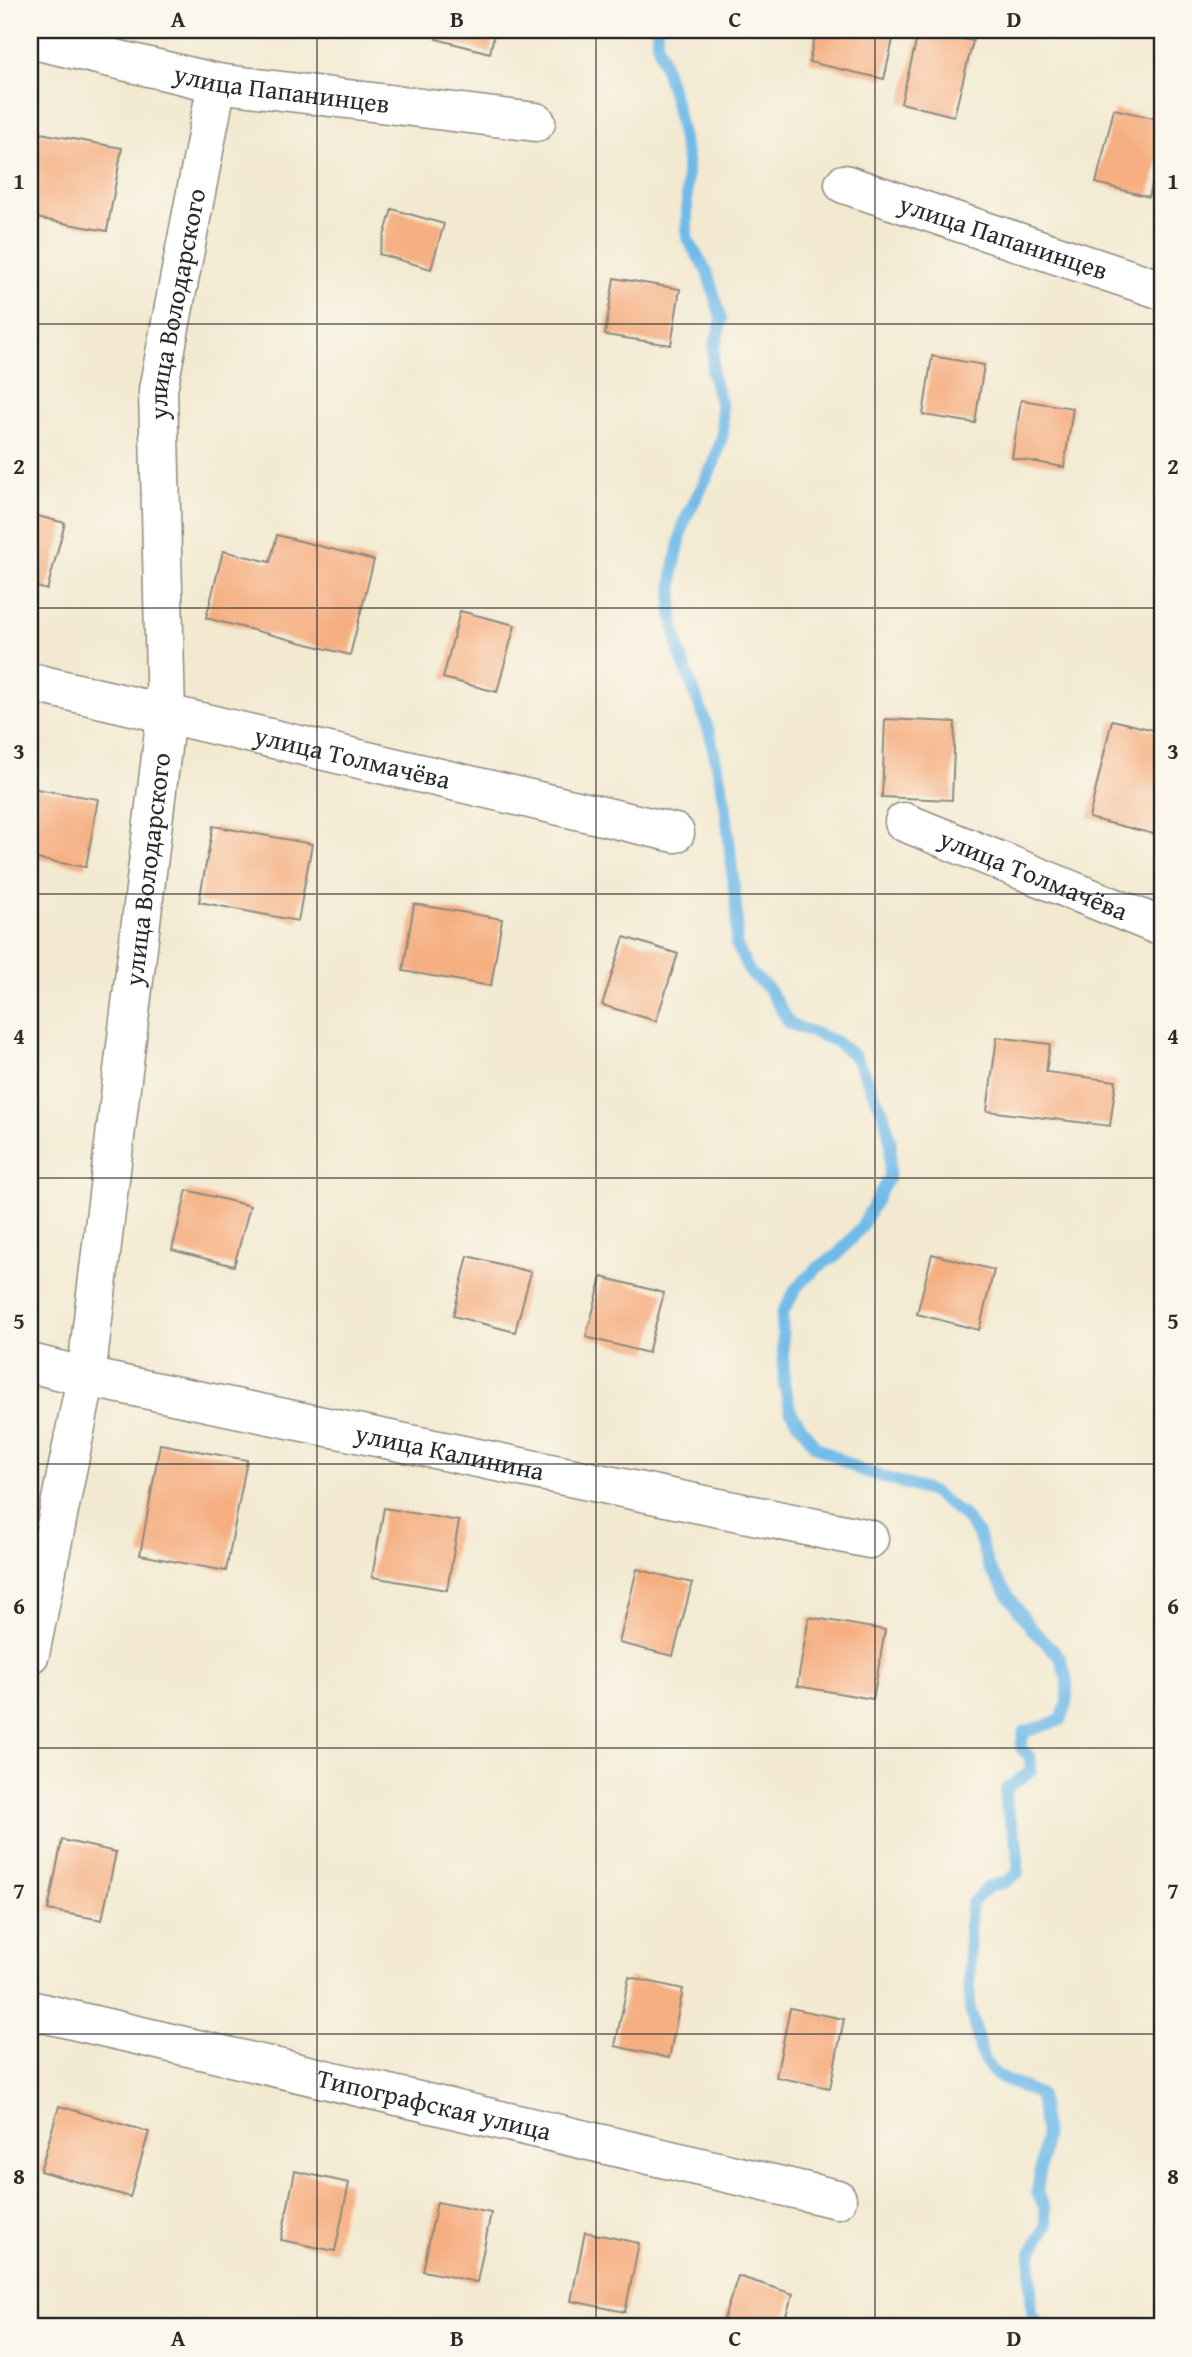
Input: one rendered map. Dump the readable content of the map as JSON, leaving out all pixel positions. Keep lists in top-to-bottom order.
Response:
{
  "streets": {
    "street": [
      "улица Папанинцев",
      "улица Володарского",
      "улица Толмачёва",
      "улица Калинина",
      "Типографская улица"
    ]
  },
  "crossings": [
    ["улица Папанинцев", "улица Володарского"],
    ["улица Володарского", "улица Толмачёва"],
    ["улица Володарского", "улица Калинина"]
  ],
  "grid": {
    "columns": [
      "A",
      "B",
      "C",
      "D"
    ],
    "rows": [
      "1",
      "2",
      "3",
      "4",
      "5",
      "6",
      "7",
      "8"
    ]
  }
}
